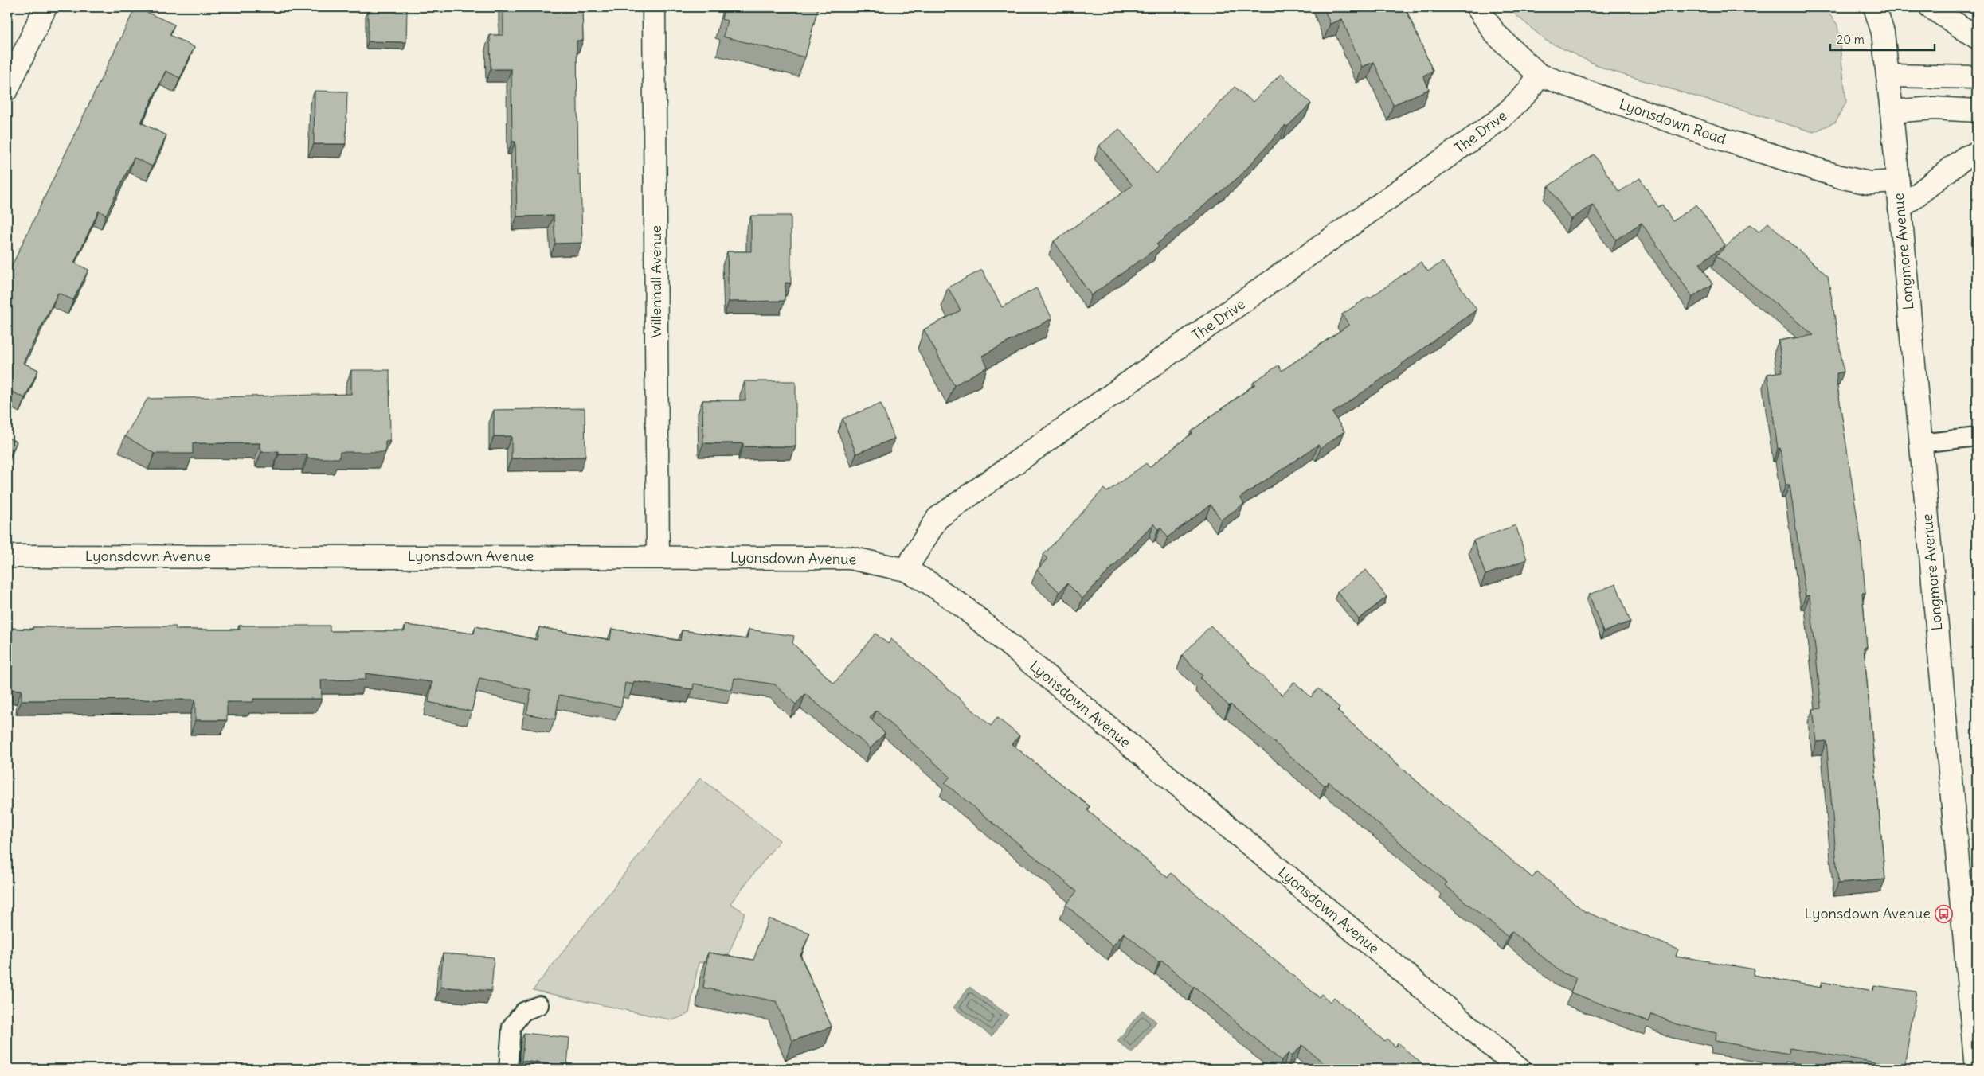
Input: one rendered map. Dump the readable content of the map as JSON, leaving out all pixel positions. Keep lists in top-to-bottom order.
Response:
{
  "streets": {
    "street": [
      "Lyonsdown Road",
      "The Drive",
      "Longmore Avenue",
      "Willenhall Avenue",
      "Lyonsdown Avenue"
    ]
  },
  "crossings": [
    ["Lyonsdown Road", "The Drive"],
    ["Lyonsdown Road", "Longmore Avenue"],
    ["The Drive", "Lyonsdown Avenue"],
    ["Willenhall Avenue", "Lyonsdown Avenue"]
  ],
  "places": {
    "bus stop": ["Lyonsdown Avenue"]
  },
  "scale_bar": "20 m"
}
